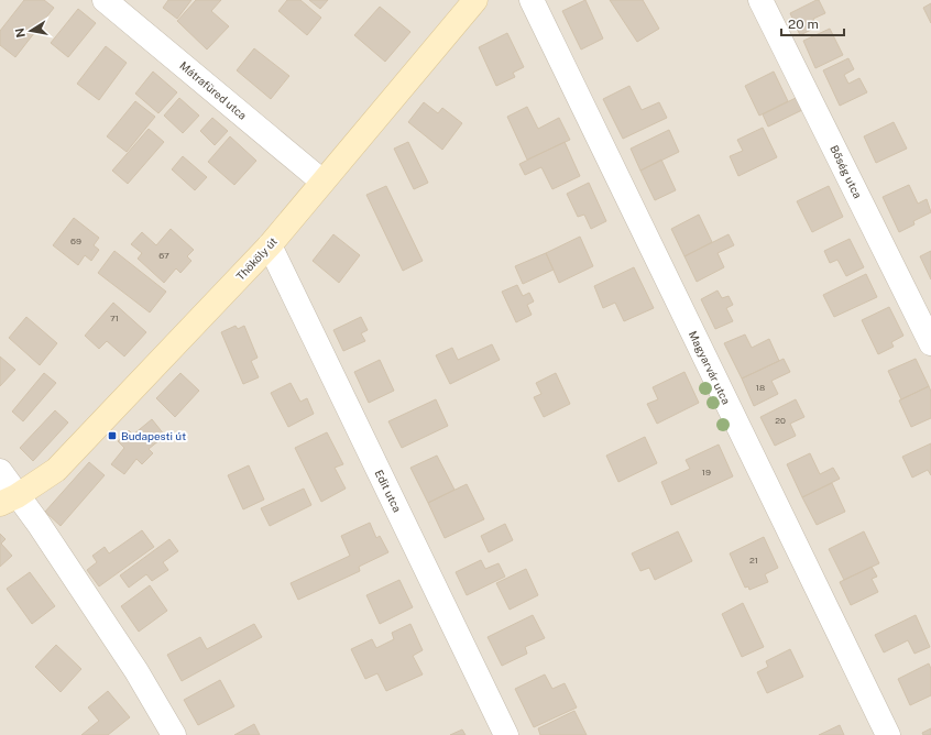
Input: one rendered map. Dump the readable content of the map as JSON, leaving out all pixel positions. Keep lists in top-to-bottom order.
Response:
{
  "streets": {
    "street": [
      "Mátrafüred utca",
      "Bőség utca",
      "Thököly út",
      "Magyarvár utca",
      "Edit utca"
    ]
  },
  "crossings": [
    ["Mátrafüred utca", "Thököly út"],
    ["Thököly út", "Edit utca"]
  ],
  "places": {
    "transit": ["Budapesti út"]
  },
  "house_numbers": [
    "69",
    "67",
    "71",
    "18",
    "20",
    "19",
    "21"
  ],
  "scale_bar": "20 m",
  "north": "left"
}
